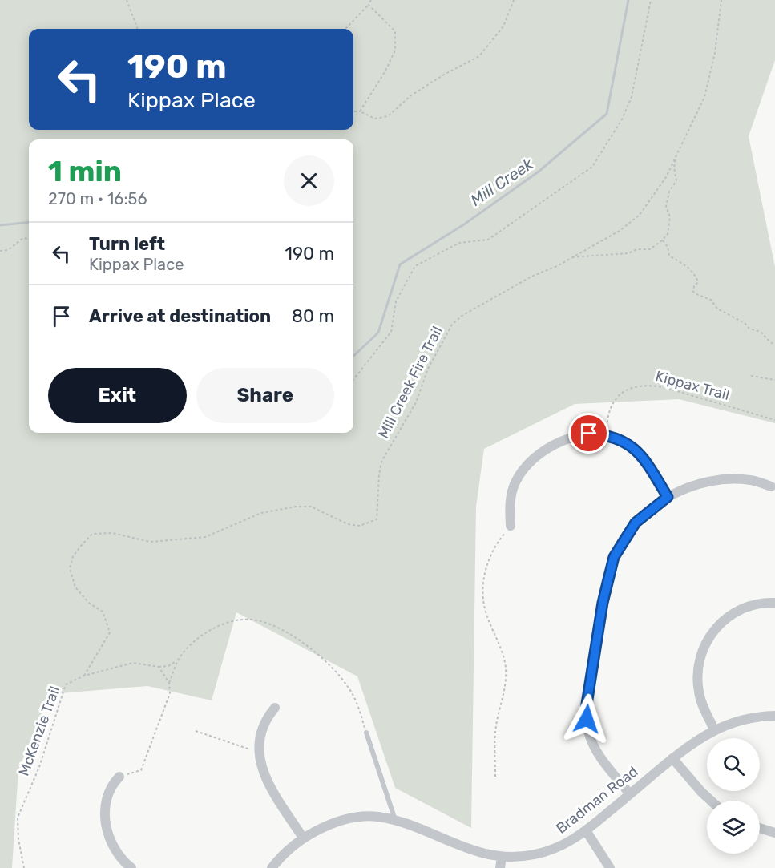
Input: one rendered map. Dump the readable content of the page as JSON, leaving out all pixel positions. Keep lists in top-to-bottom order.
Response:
{
  "streets": {
    "street": ["Bradman Road"],
    "path": ["Mill Creek Fire Trail", "Kippax Trail", "McKenzie Trail"]
  },
  "crossings": [
    ["Mill Creek Fire Trail", "McKenzie Trail"]
  ],
  "water": ["Mill Creek"],
  "page": {
    "turn": ["190 m", "Kippax Place"],
    "heading": ["1 min", "270 m · 16:56"],
    "list": [
      {
        "name": "Turn left",
        "note": "Kippax Place",
        "value": "190 m"
      },
      {
        "name": "Arrive at destination",
        "value": "80 m"
      }
    ],
    "buttons": ["Exit", "Share"]
  }
}
